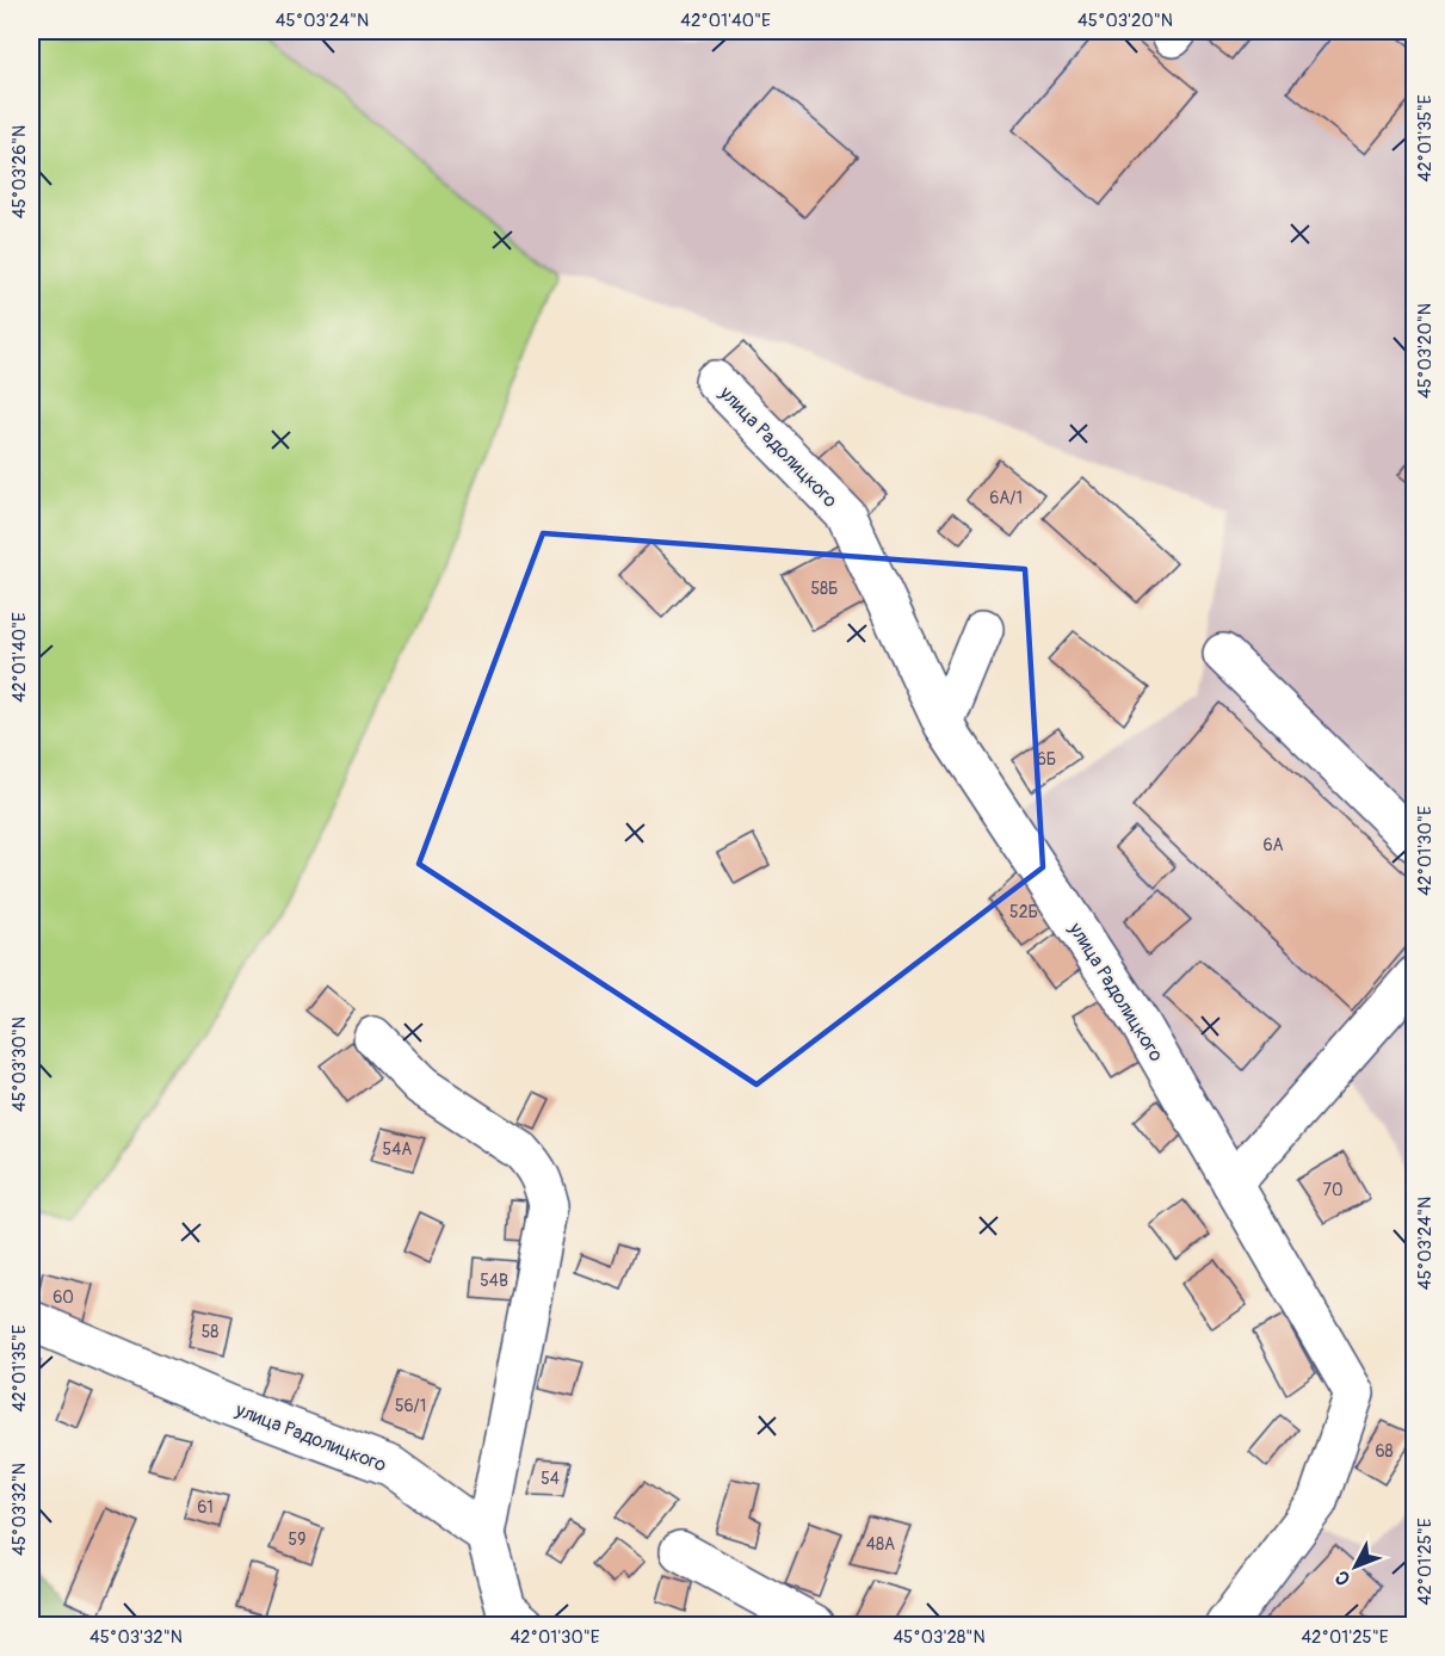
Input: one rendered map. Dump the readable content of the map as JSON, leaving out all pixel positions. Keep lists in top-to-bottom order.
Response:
{
  "streets": {
    "street": ["улица Радолицкого"]
  },
  "house_numbers": [
    "6А/1",
    "58Б",
    "6Б",
    "6А",
    "52Б",
    "54А",
    "70",
    "54В",
    "60",
    "58",
    "56/1",
    "68",
    "54",
    "61",
    "59",
    "48А"
  ],
  "north": "bottom left",
  "coordinates": [
    "45°03'24\"N",
    "42°01'40\"E",
    "45°03'20\"N",
    "42°01'35\"E",
    "45°03'26\"N",
    "42°01'30\"E",
    "45°03'30\"N",
    "45°03'32\"N",
    "42°01'25\"E",
    "45°03'28\"N"
  ]
}
